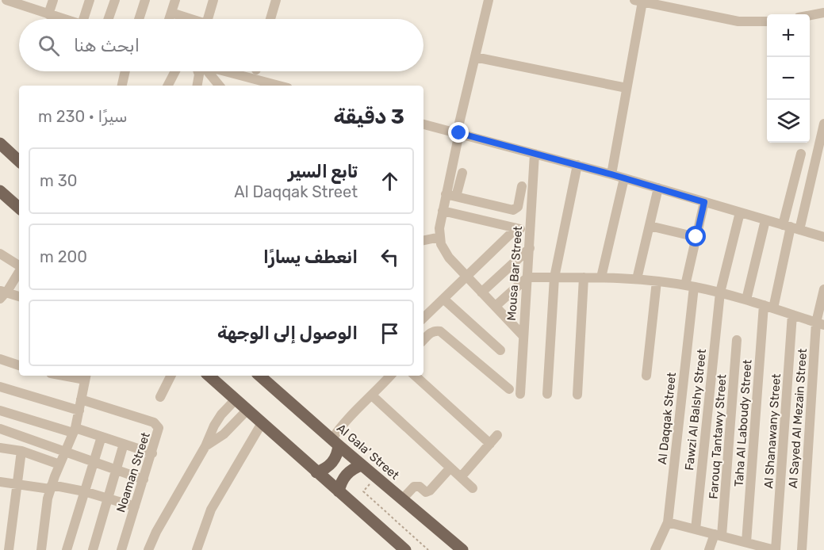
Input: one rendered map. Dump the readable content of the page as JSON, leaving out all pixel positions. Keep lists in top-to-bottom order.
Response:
{
  "streets": {
    "main road": ["Al Gala' Street"],
    "street": [
      "Mousa Bar Street",
      "Fawzi Al Balshy Street",
      "Al Daqqak Street",
      "Al Sayed Al Mezain Street",
      "Taha Al Laboudy Street",
      "Al Shanawany Street",
      "Farouq Tantawy Street",
      "Noaman Street"
    ]
  },
  "page": {
    "map_buttons": ["+", "−"],
    "search": "ابحث هنا",
    "heading": ["3 دقيقة", "سيرًا · 230 m"],
    "list": [
      ["تابع السير", "Al Daqqak Street", "30 m"],
      ["انعطف يسارًا", "200 m"],
      "الوصول إلى الوجهة"
    ]
  }
}
